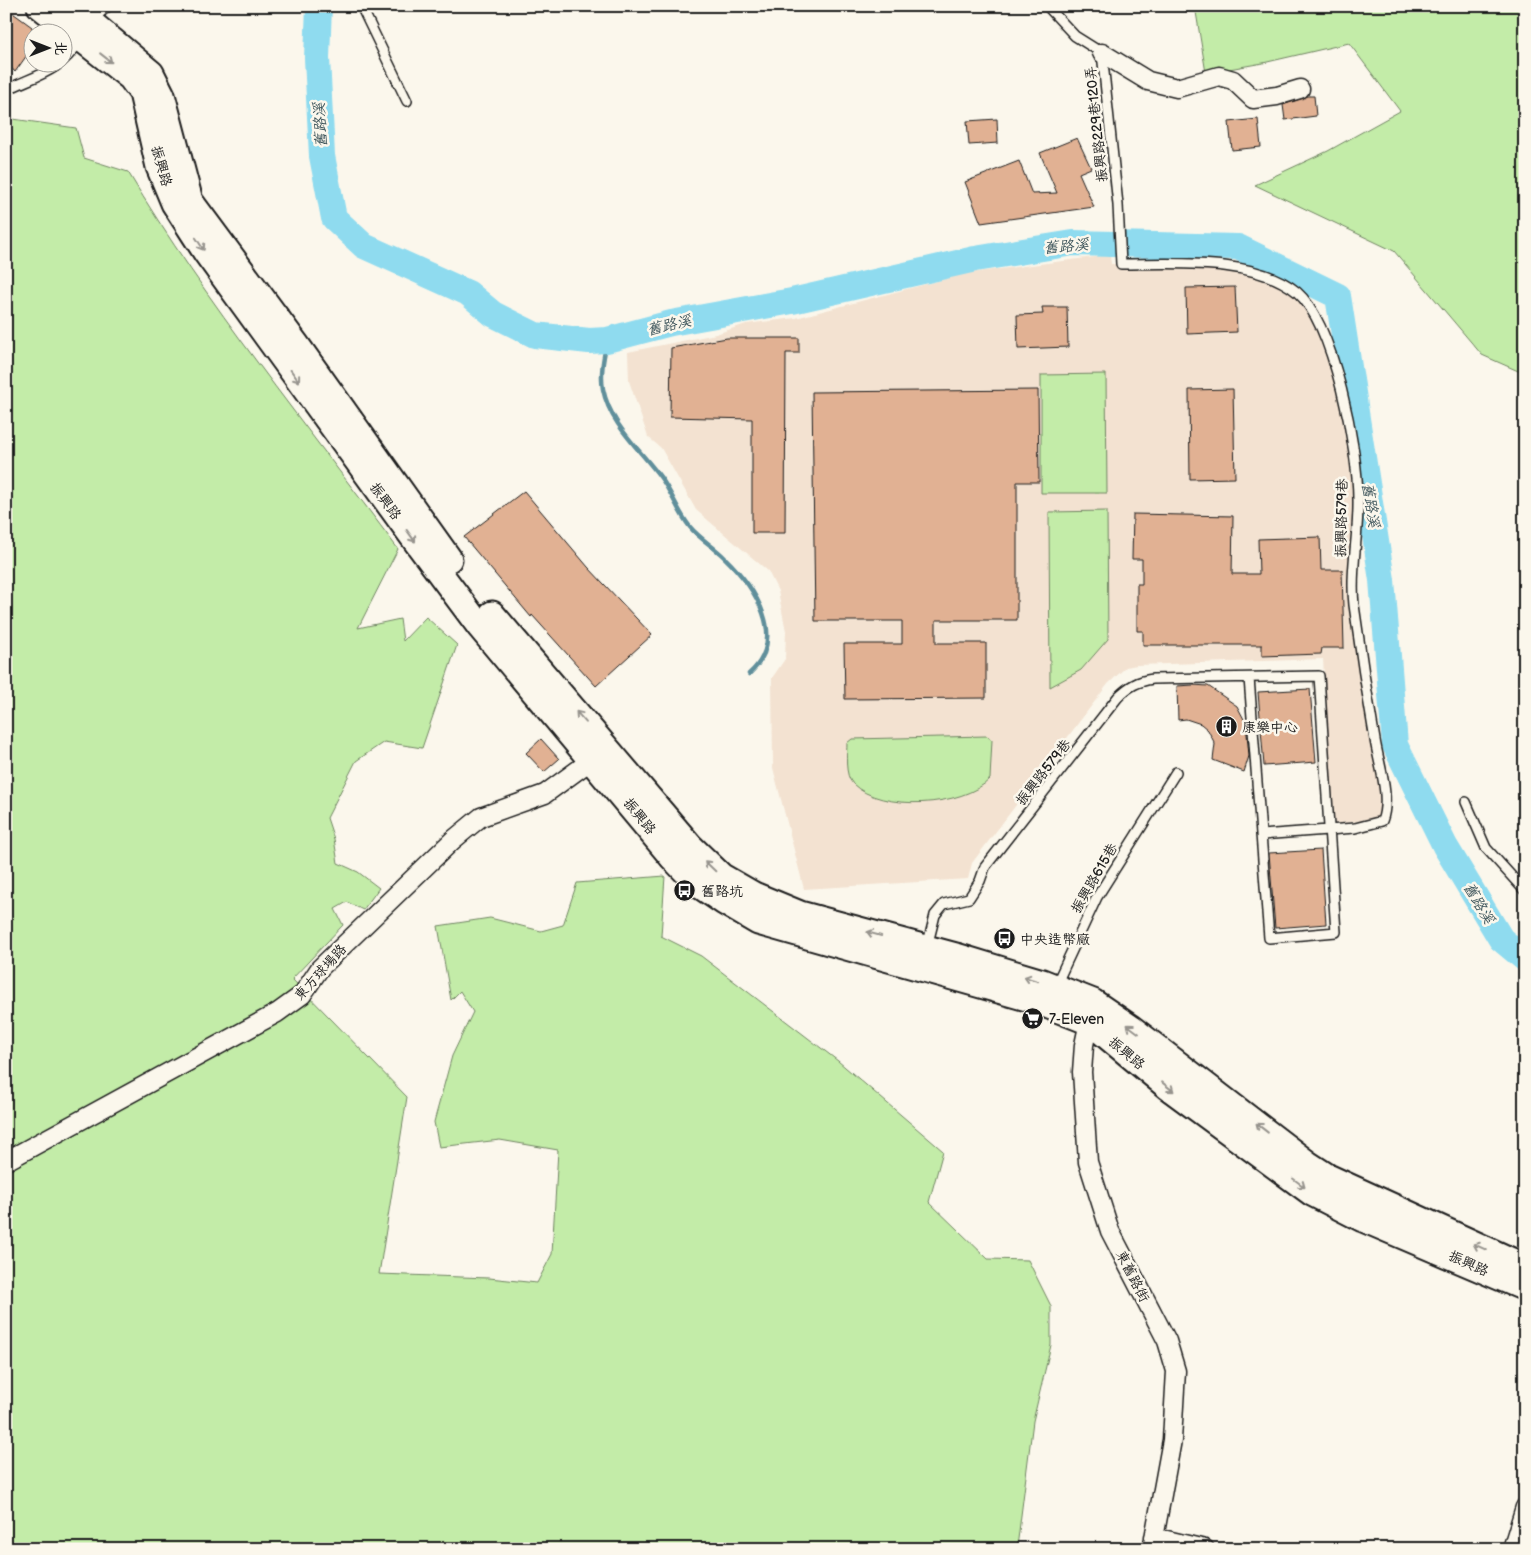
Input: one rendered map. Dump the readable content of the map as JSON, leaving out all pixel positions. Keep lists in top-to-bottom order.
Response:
{
  "streets": {
    "street": ["振興路", "東方球場路", "東舊路街"],
    "lane": ["振興路229巷120弄", "振興路579巷", "振興路615巷"]
  },
  "crossings": [
    ["振興路229巷120弄", "振興路579巷"],
    ["振興路", "振興路579巷"],
    ["振興路", "振興路615巷"],
    ["振興路", "東方球場路"],
    ["振興路", "東舊路街"]
  ],
  "water": ["舊路溪"],
  "places": {
    "building": ["康樂中心"],
    "bus stop": ["舊路坑", "中央造幣廠"],
    "supermarket": ["7-Eleven"]
  },
  "north": "right"
}
